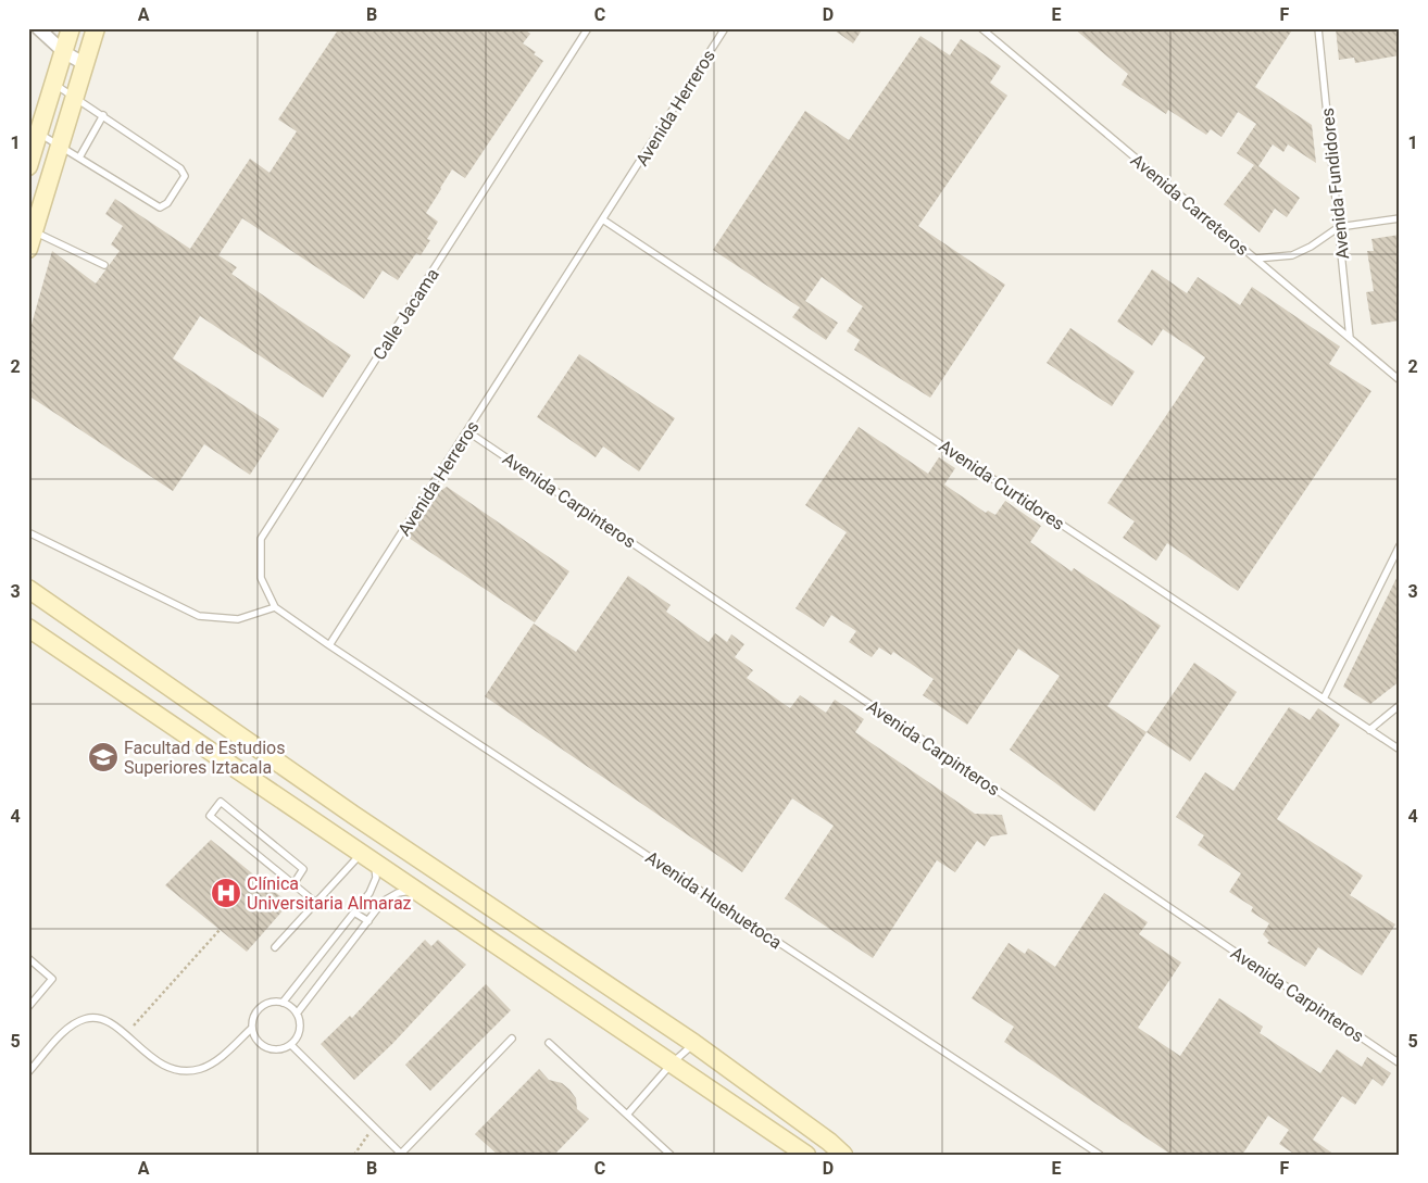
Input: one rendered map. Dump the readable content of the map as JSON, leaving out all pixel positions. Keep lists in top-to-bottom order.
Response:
{
  "streets": {
    "lane": [
      "Avenida Herreros",
      "Avenida Fundidores",
      "Avenida Carreteros",
      "Calle Jacama",
      "Avenida Curtidores",
      "Avenida Carpinteros",
      "Avenida Huehuetoca"
    ]
  },
  "crossings": [
    ["Avenida Herreros", "Avenida Curtidores"],
    ["Avenida Herreros", "Avenida Carpinteros"],
    ["Avenida Herreros", "Avenida Huehuetoca"],
    ["Avenida Fundidores", "Avenida Carreteros"]
  ],
  "places": {
    "school or university": ["Facultad de Estudios Superiores Iztacala"],
    "hospital": ["Clínica Universitaria Almaraz"]
  },
  "grid": {
    "columns": [
      "A",
      "B",
      "C",
      "D",
      "E",
      "F"
    ],
    "rows": [
      "1",
      "2",
      "3",
      "4",
      "5"
    ]
  }
}
